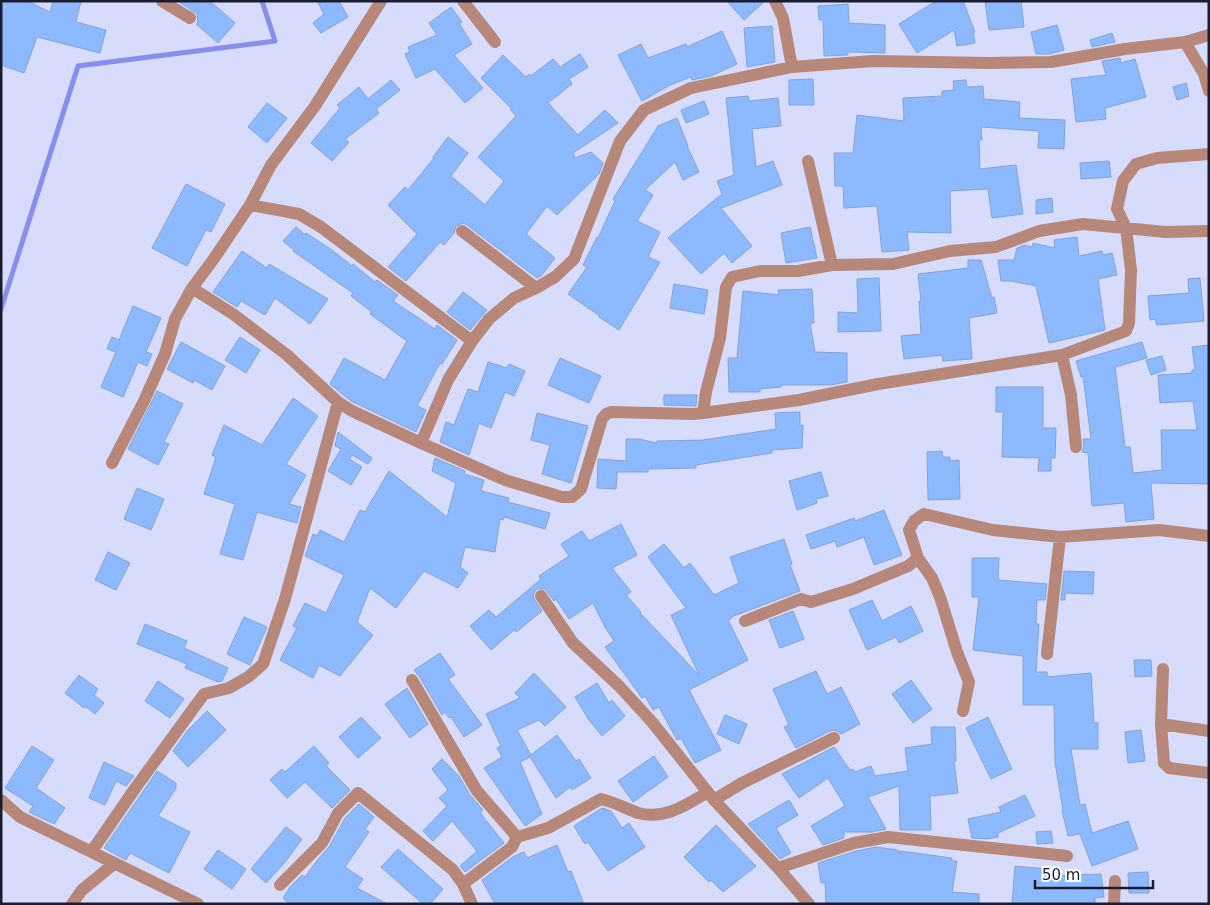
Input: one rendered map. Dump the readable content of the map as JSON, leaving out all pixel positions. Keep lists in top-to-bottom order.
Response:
{
  "scale_bar": "50 m"
}
